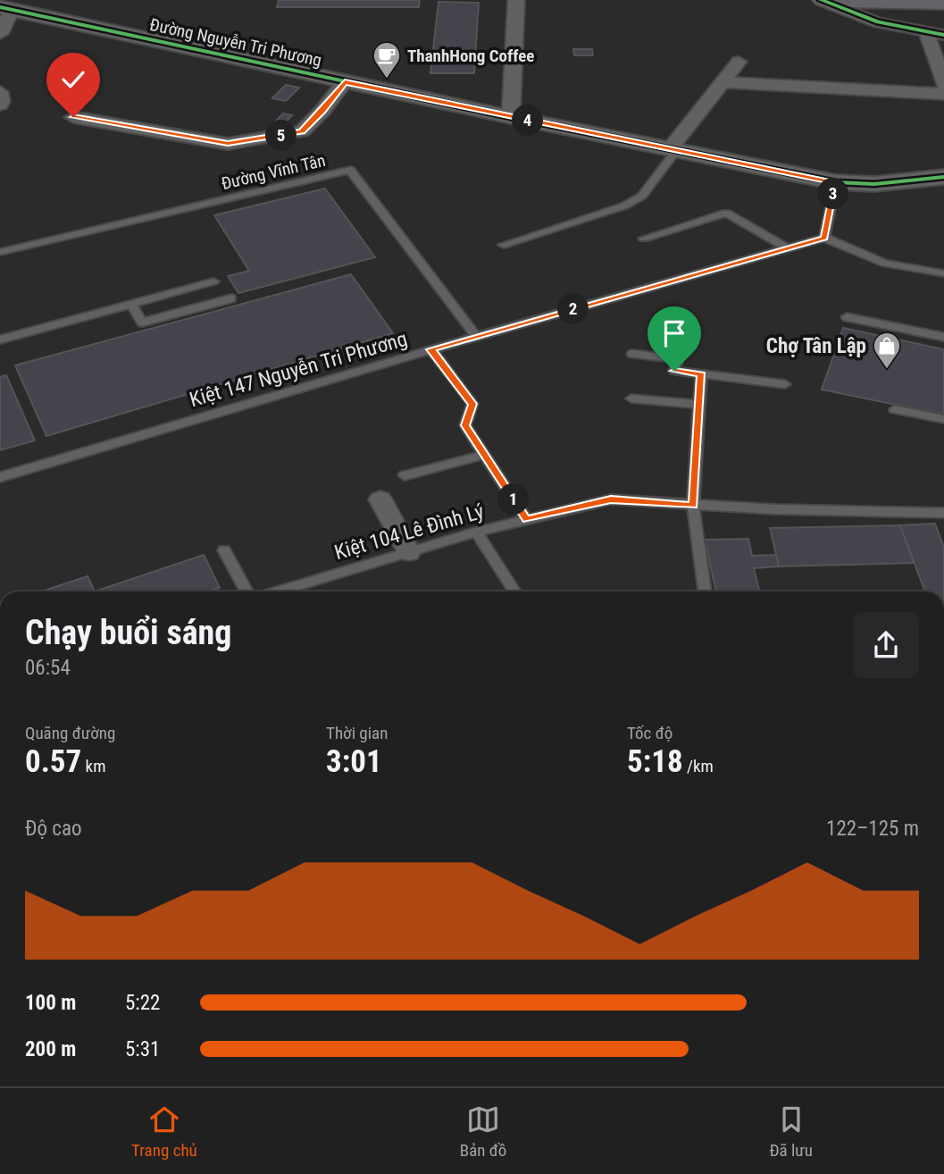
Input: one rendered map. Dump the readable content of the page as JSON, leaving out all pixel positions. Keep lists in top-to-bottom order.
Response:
{
  "streets": {
    "street": ["Đường Nguyễn Tri Phương"],
    "lane": ["Đường Vĩnh Tân", "Kiệt 147 Nguyễn Tri Phương", "Kiệt 104 Lê Đình Lý"]
  },
  "crossings": [
    ["Đường Vĩnh Tân", "Kiệt 147 Nguyễn Tri Phương"]
  ],
  "places": {
    "cafe": ["ThanhHong Coffee"],
    "shop": ["Chợ Tân Lập"]
  },
  "page": {
    "pins": [
      "4",
      "5",
      "3",
      "2",
      "1"
    ],
    "heading": ["Chạy buổi sáng", "06:54"],
    "stats": [
      ["Quãng đường", "0.57 km"],
      ["Thời gian", "3:01"],
      ["Tốc độ", "5:18 /km"]
    ],
    "chart": ["Độ cao", "122–125 m"],
    "list": [
      {
        "name": "100 m",
        "note": "5:22"
      },
      {
        "name": "200 m",
        "note": "5:31"
      }
    ],
    "tabs": ["Trang chủ", "Bản đồ", "Đã lưu"]
  }
}
